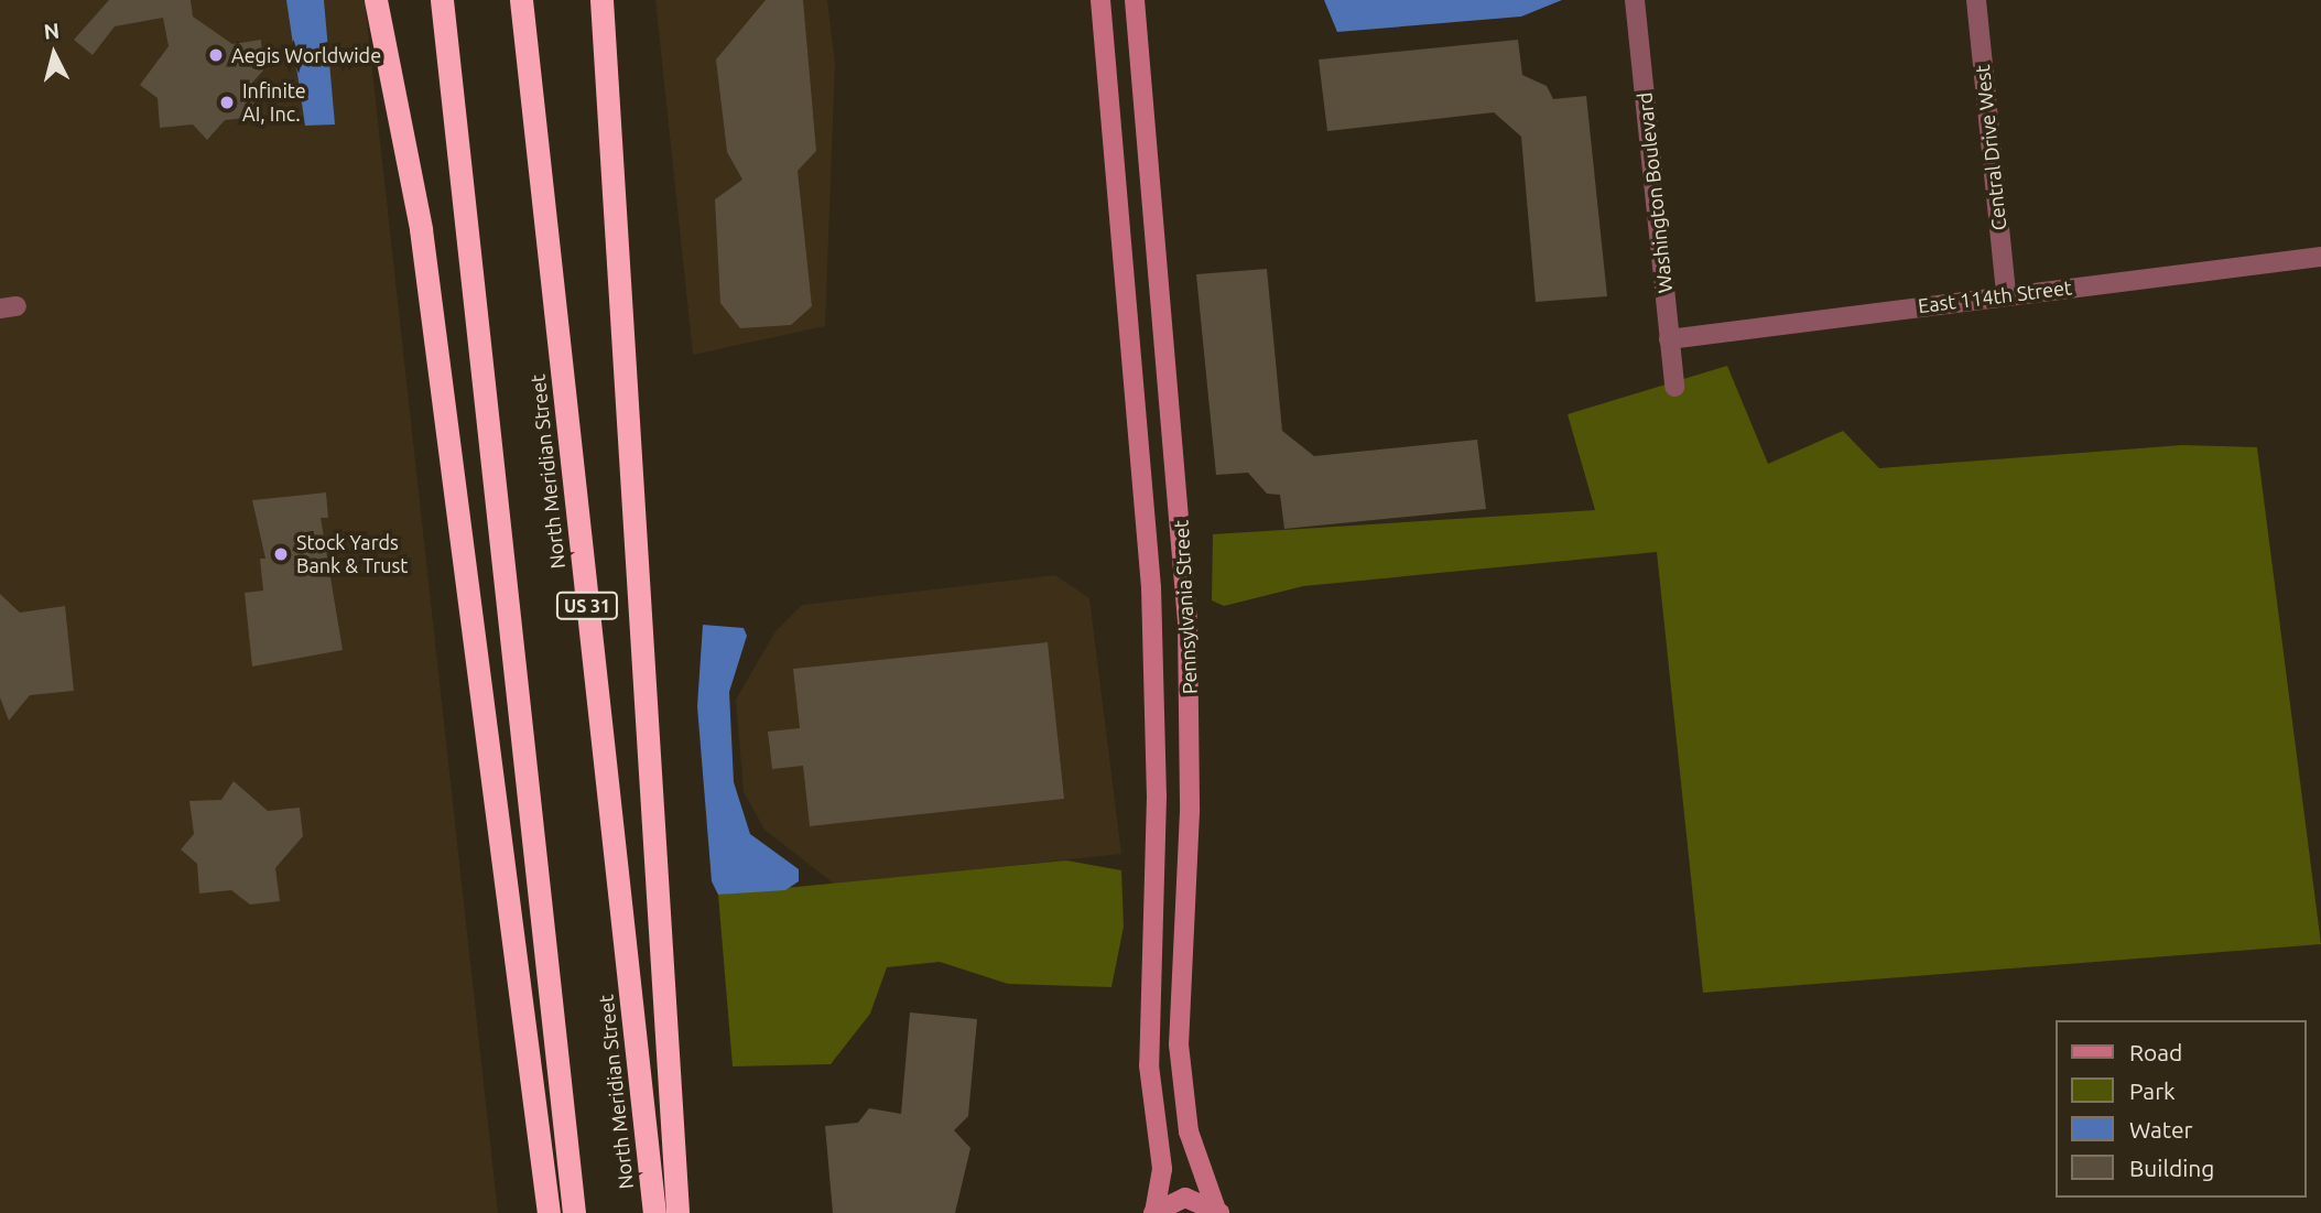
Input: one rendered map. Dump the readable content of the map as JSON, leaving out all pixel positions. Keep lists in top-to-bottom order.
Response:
{
  "streets": {
    "highway": ["North Meridian Street", "US 31"],
    "main road": ["Pennsylvania Street"],
    "street": ["Central Drive West", "Washington Boulevard", "East 114th Street"]
  },
  "crossings": [
    ["Central Drive West", "East 114th Street"],
    ["Washington Boulevard", "East 114th Street"]
  ],
  "places": ["Aegis Worldwide", "Infinite AI, Inc.", "Stock Yards Bank & Trust"],
  "legend": [
    "Road",
    "Park",
    "Water",
    "Building"
  ],
  "north": "top"
}
